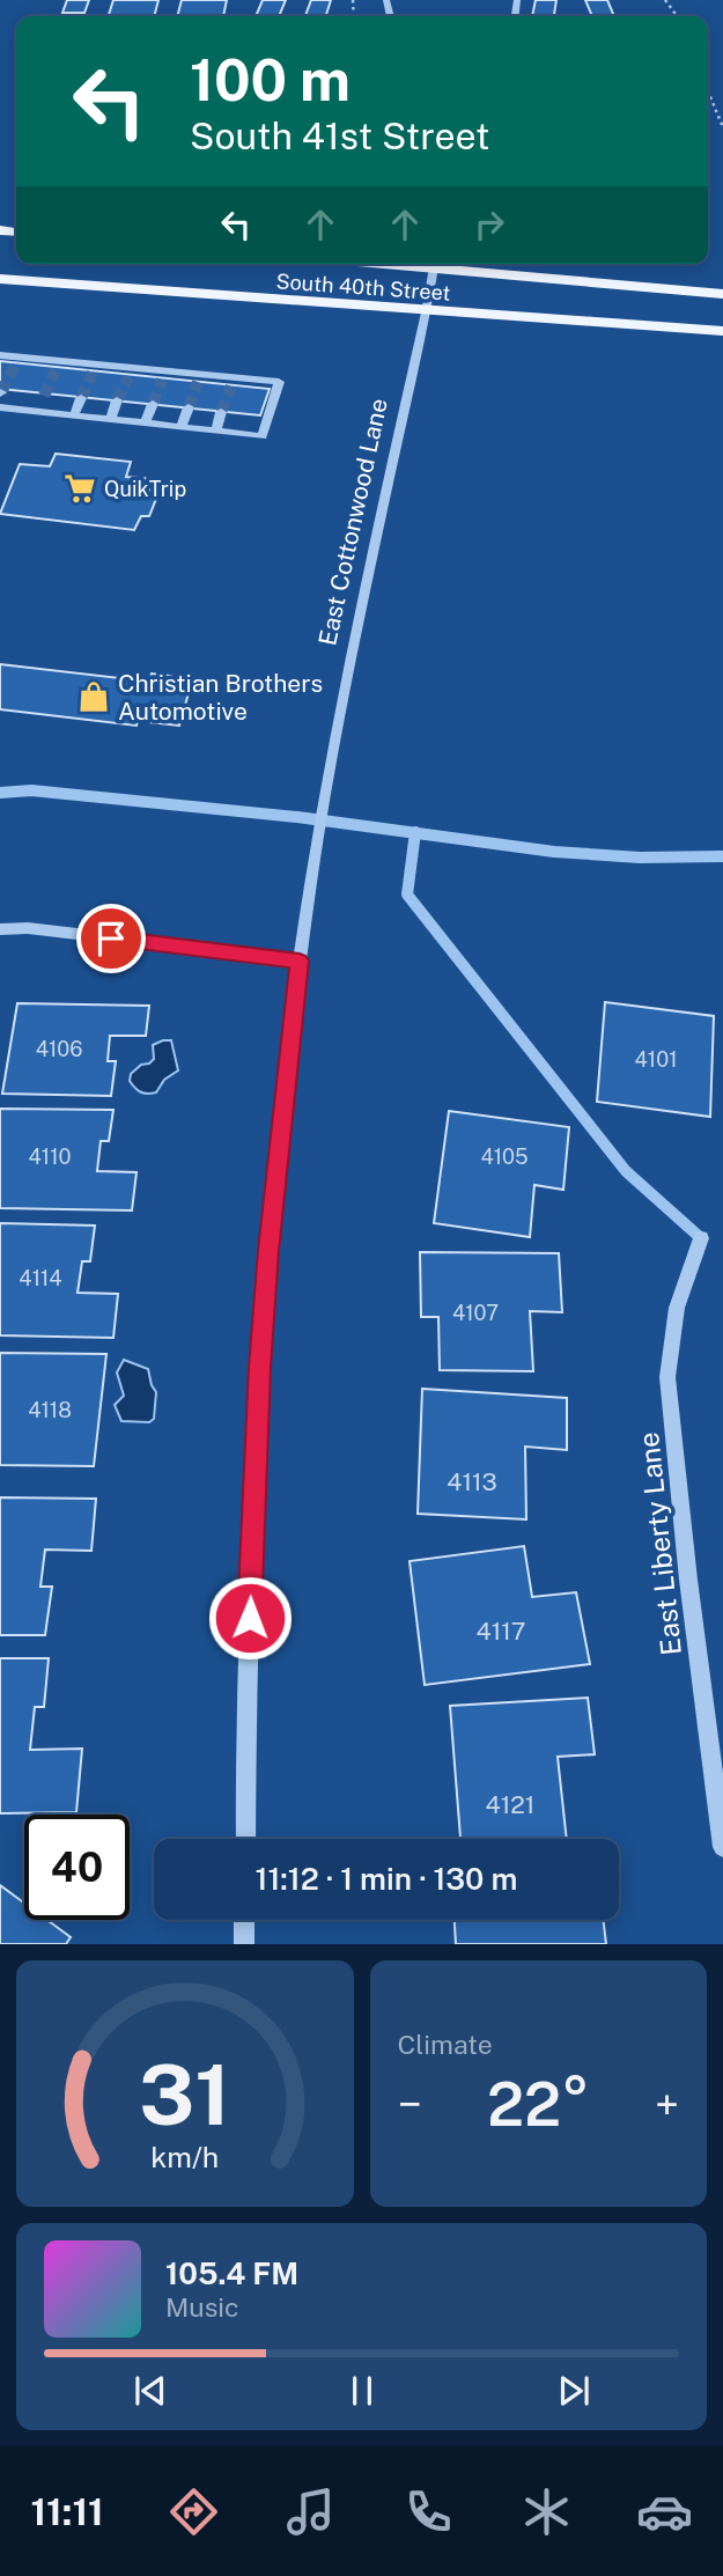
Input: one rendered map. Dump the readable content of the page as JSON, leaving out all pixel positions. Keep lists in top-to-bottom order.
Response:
{
  "streets": {
    "main road": ["South 40th Street"],
    "street": ["East Cottonwood Lane", "East Liberty Lane"]
  },
  "crossings": [
    ["South 40th Street", "East Cottonwood Lane"]
  ],
  "places": {
    "supermarket": ["QuikTrip"],
    "shop": ["Christian Brothers Automotive"]
  },
  "house_numbers": [
    "4106",
    "4101",
    "4110",
    "4105",
    "4114",
    "4107",
    "4118",
    "4113",
    "4117",
    "4121"
  ],
  "page": {
    "turn": ["100 m", "South 41st Street"],
    "limit": "40",
    "trip": "11:12 · 1 min · 130 m",
    "tile": "Climate",
    "heat": ["−", "22°", "+"],
    "song": ["105.4 FM", "Music"],
    "tabs": "11:11",
    "gauge": ["31", "km/h"]
  }
}
